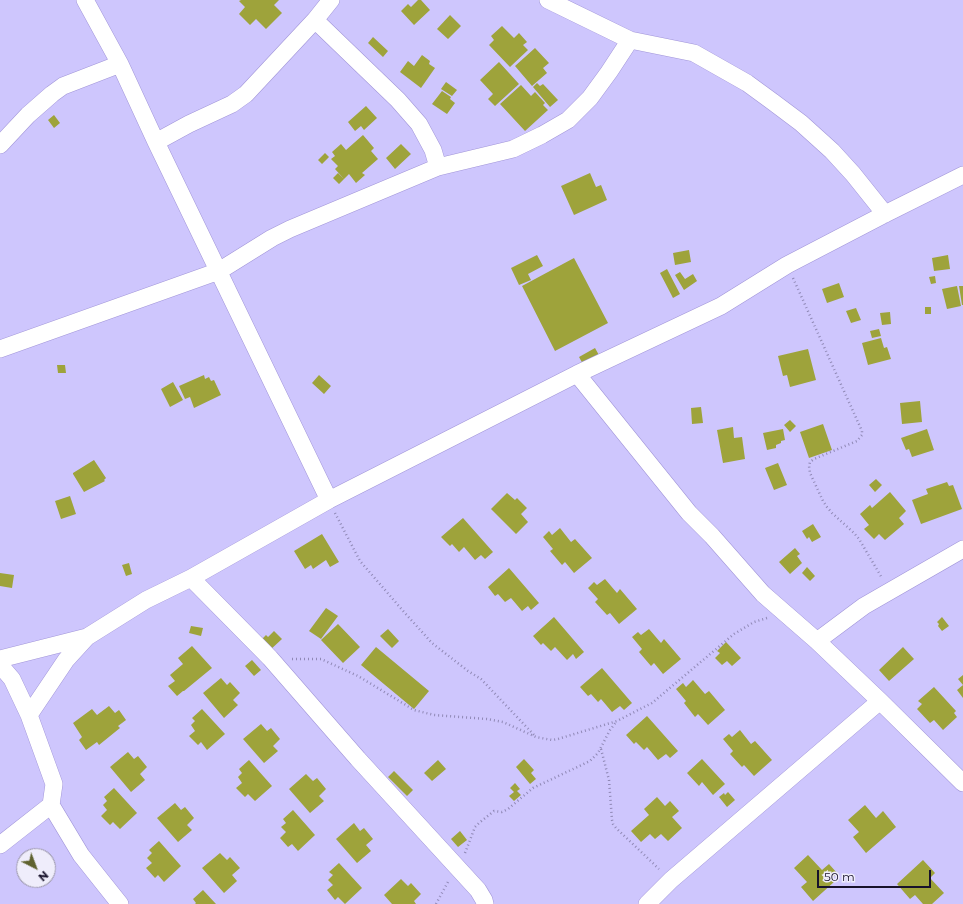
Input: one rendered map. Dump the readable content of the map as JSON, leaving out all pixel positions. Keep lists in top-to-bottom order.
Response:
{
  "scale_bar": "50 m",
  "north": "bottom right"
}
